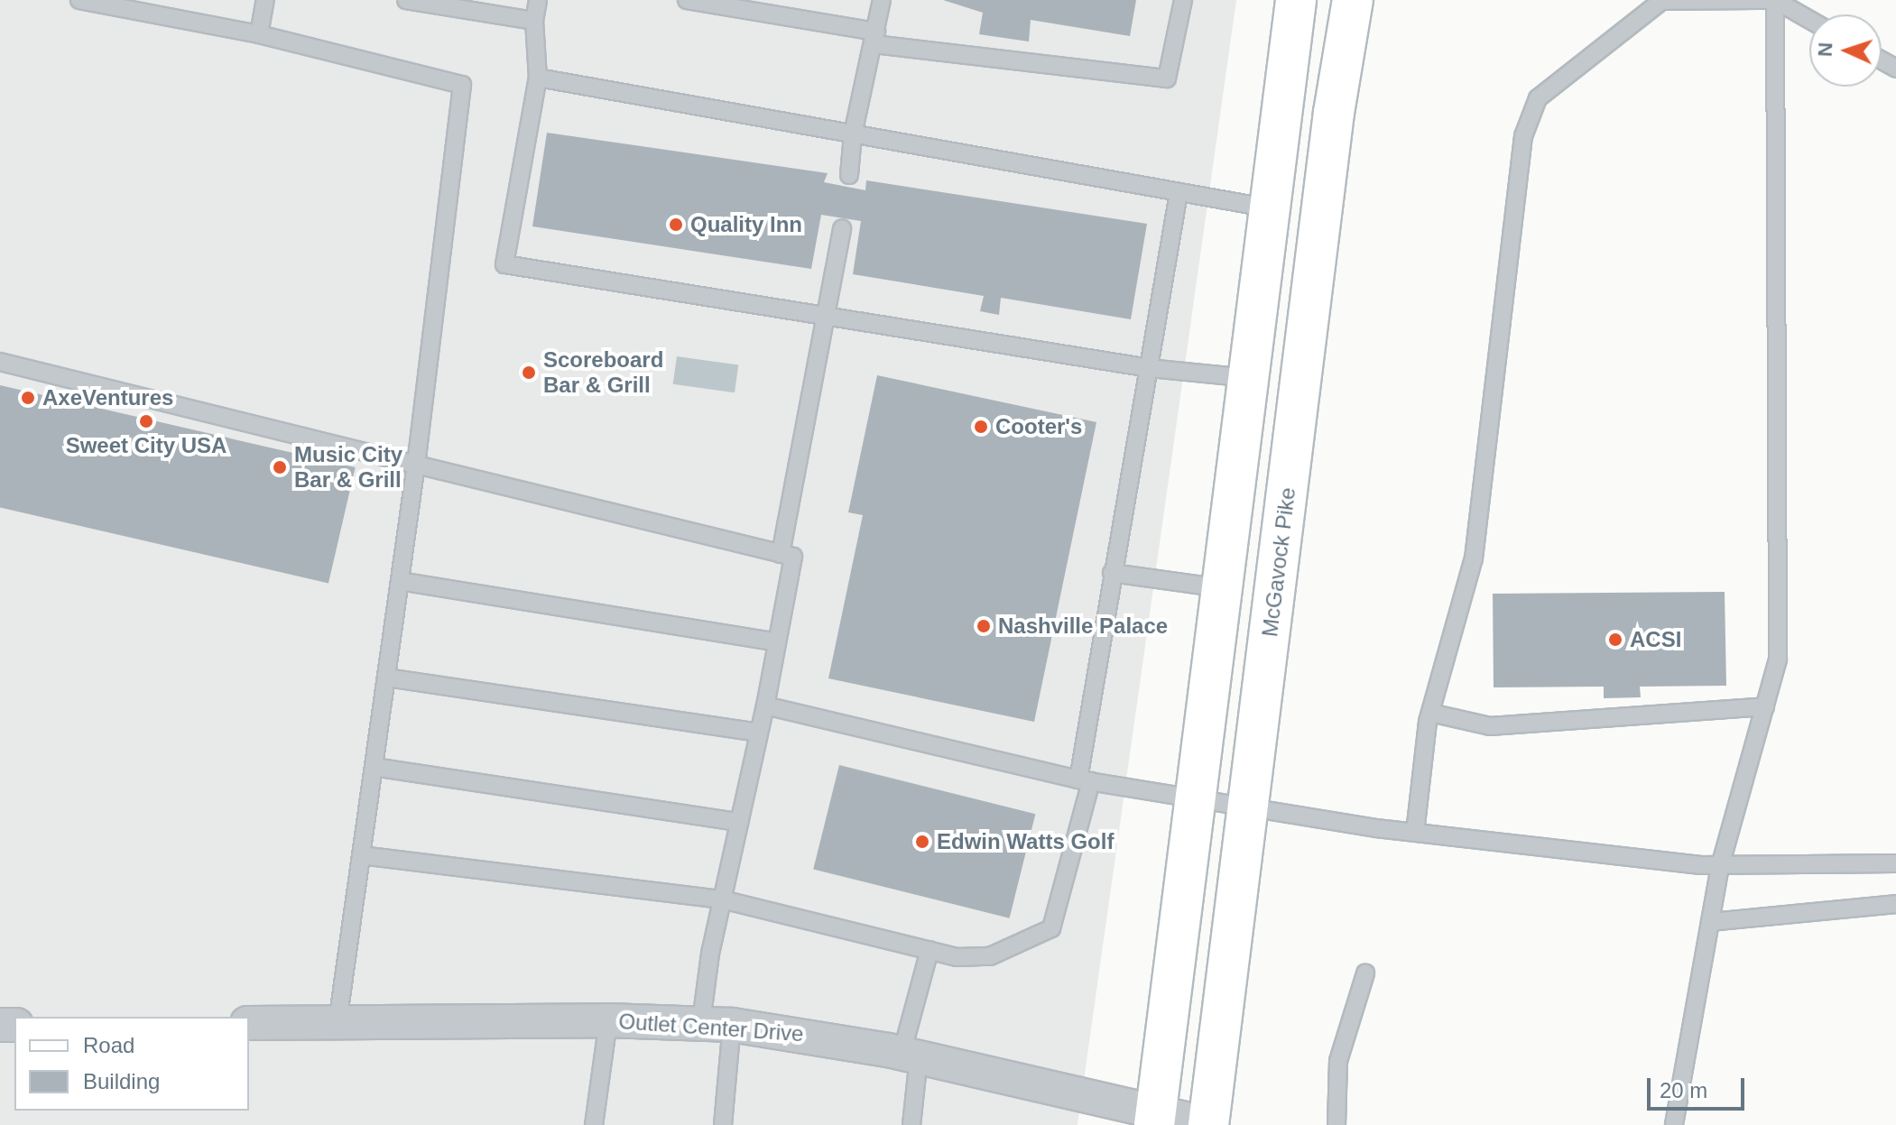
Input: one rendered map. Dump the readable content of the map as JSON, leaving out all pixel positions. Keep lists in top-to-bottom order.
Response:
{
  "streets": {
    "street": ["McGavock Pike", "Outlet Center Drive"]
  },
  "crossings": [
    ["McGavock Pike", "Outlet Center Drive"]
  ],
  "places": [
    "Quality Inn",
    "Scoreboard Bar & Grill",
    "AxeVentures",
    "Sweet City USA",
    "Cooter's",
    "Music City Bar & Grill",
    "Nashville Palace",
    "ACSI",
    "Edwin Watts Golf"
  ],
  "legend": ["Road", "Building"],
  "scale_bar": "20 m",
  "north": "left"
}
